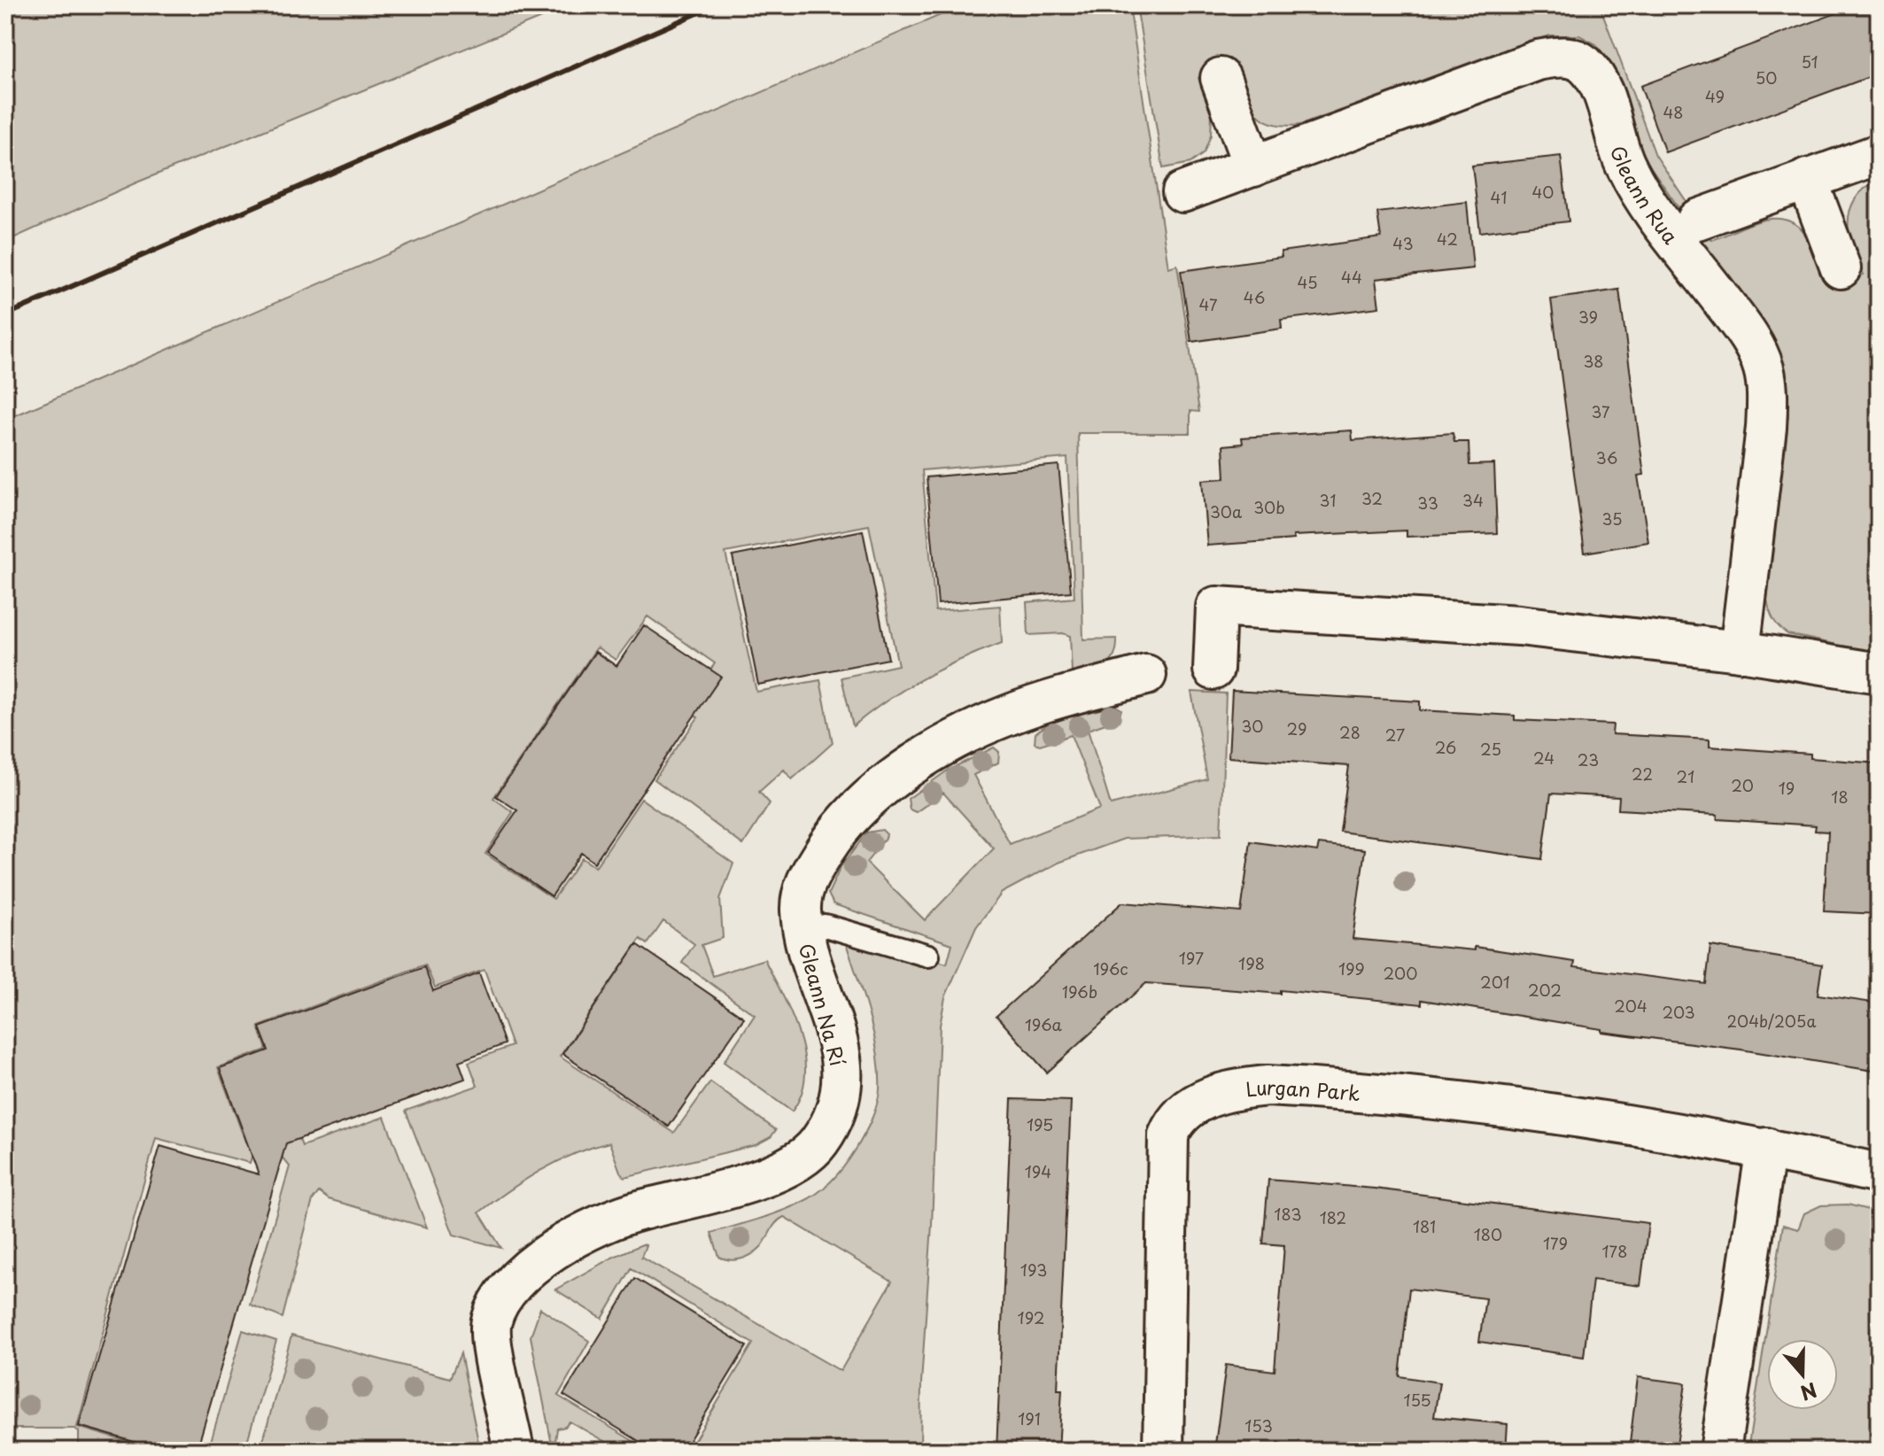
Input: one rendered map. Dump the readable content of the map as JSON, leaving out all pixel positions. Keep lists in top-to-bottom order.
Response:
{
  "streets": {
    "street": ["Gleann Rua", "Gleann Na Rí", "Lurgan Park"]
  },
  "house_numbers": [
    "51",
    "50",
    "49",
    "48",
    "40",
    "41",
    "42",
    "43",
    "44",
    "45",
    "46",
    "47",
    "39",
    "38",
    "37",
    "36",
    "32",
    "31",
    "34",
    "33",
    "30b",
    "30a",
    "35",
    "30",
    "29",
    "28",
    "27",
    "26",
    "25",
    "24",
    "23",
    "22",
    "21",
    "20",
    "19",
    "18",
    "197",
    "198",
    "196c",
    "199",
    "200",
    "201",
    "202",
    "196b",
    "204",
    "203",
    "204b/205a",
    "196a",
    "195",
    "194",
    "183",
    "182",
    "181",
    "180",
    "179",
    "178",
    "193",
    "192",
    "155",
    "191",
    "153"
  ],
  "north": "bottom"
}
